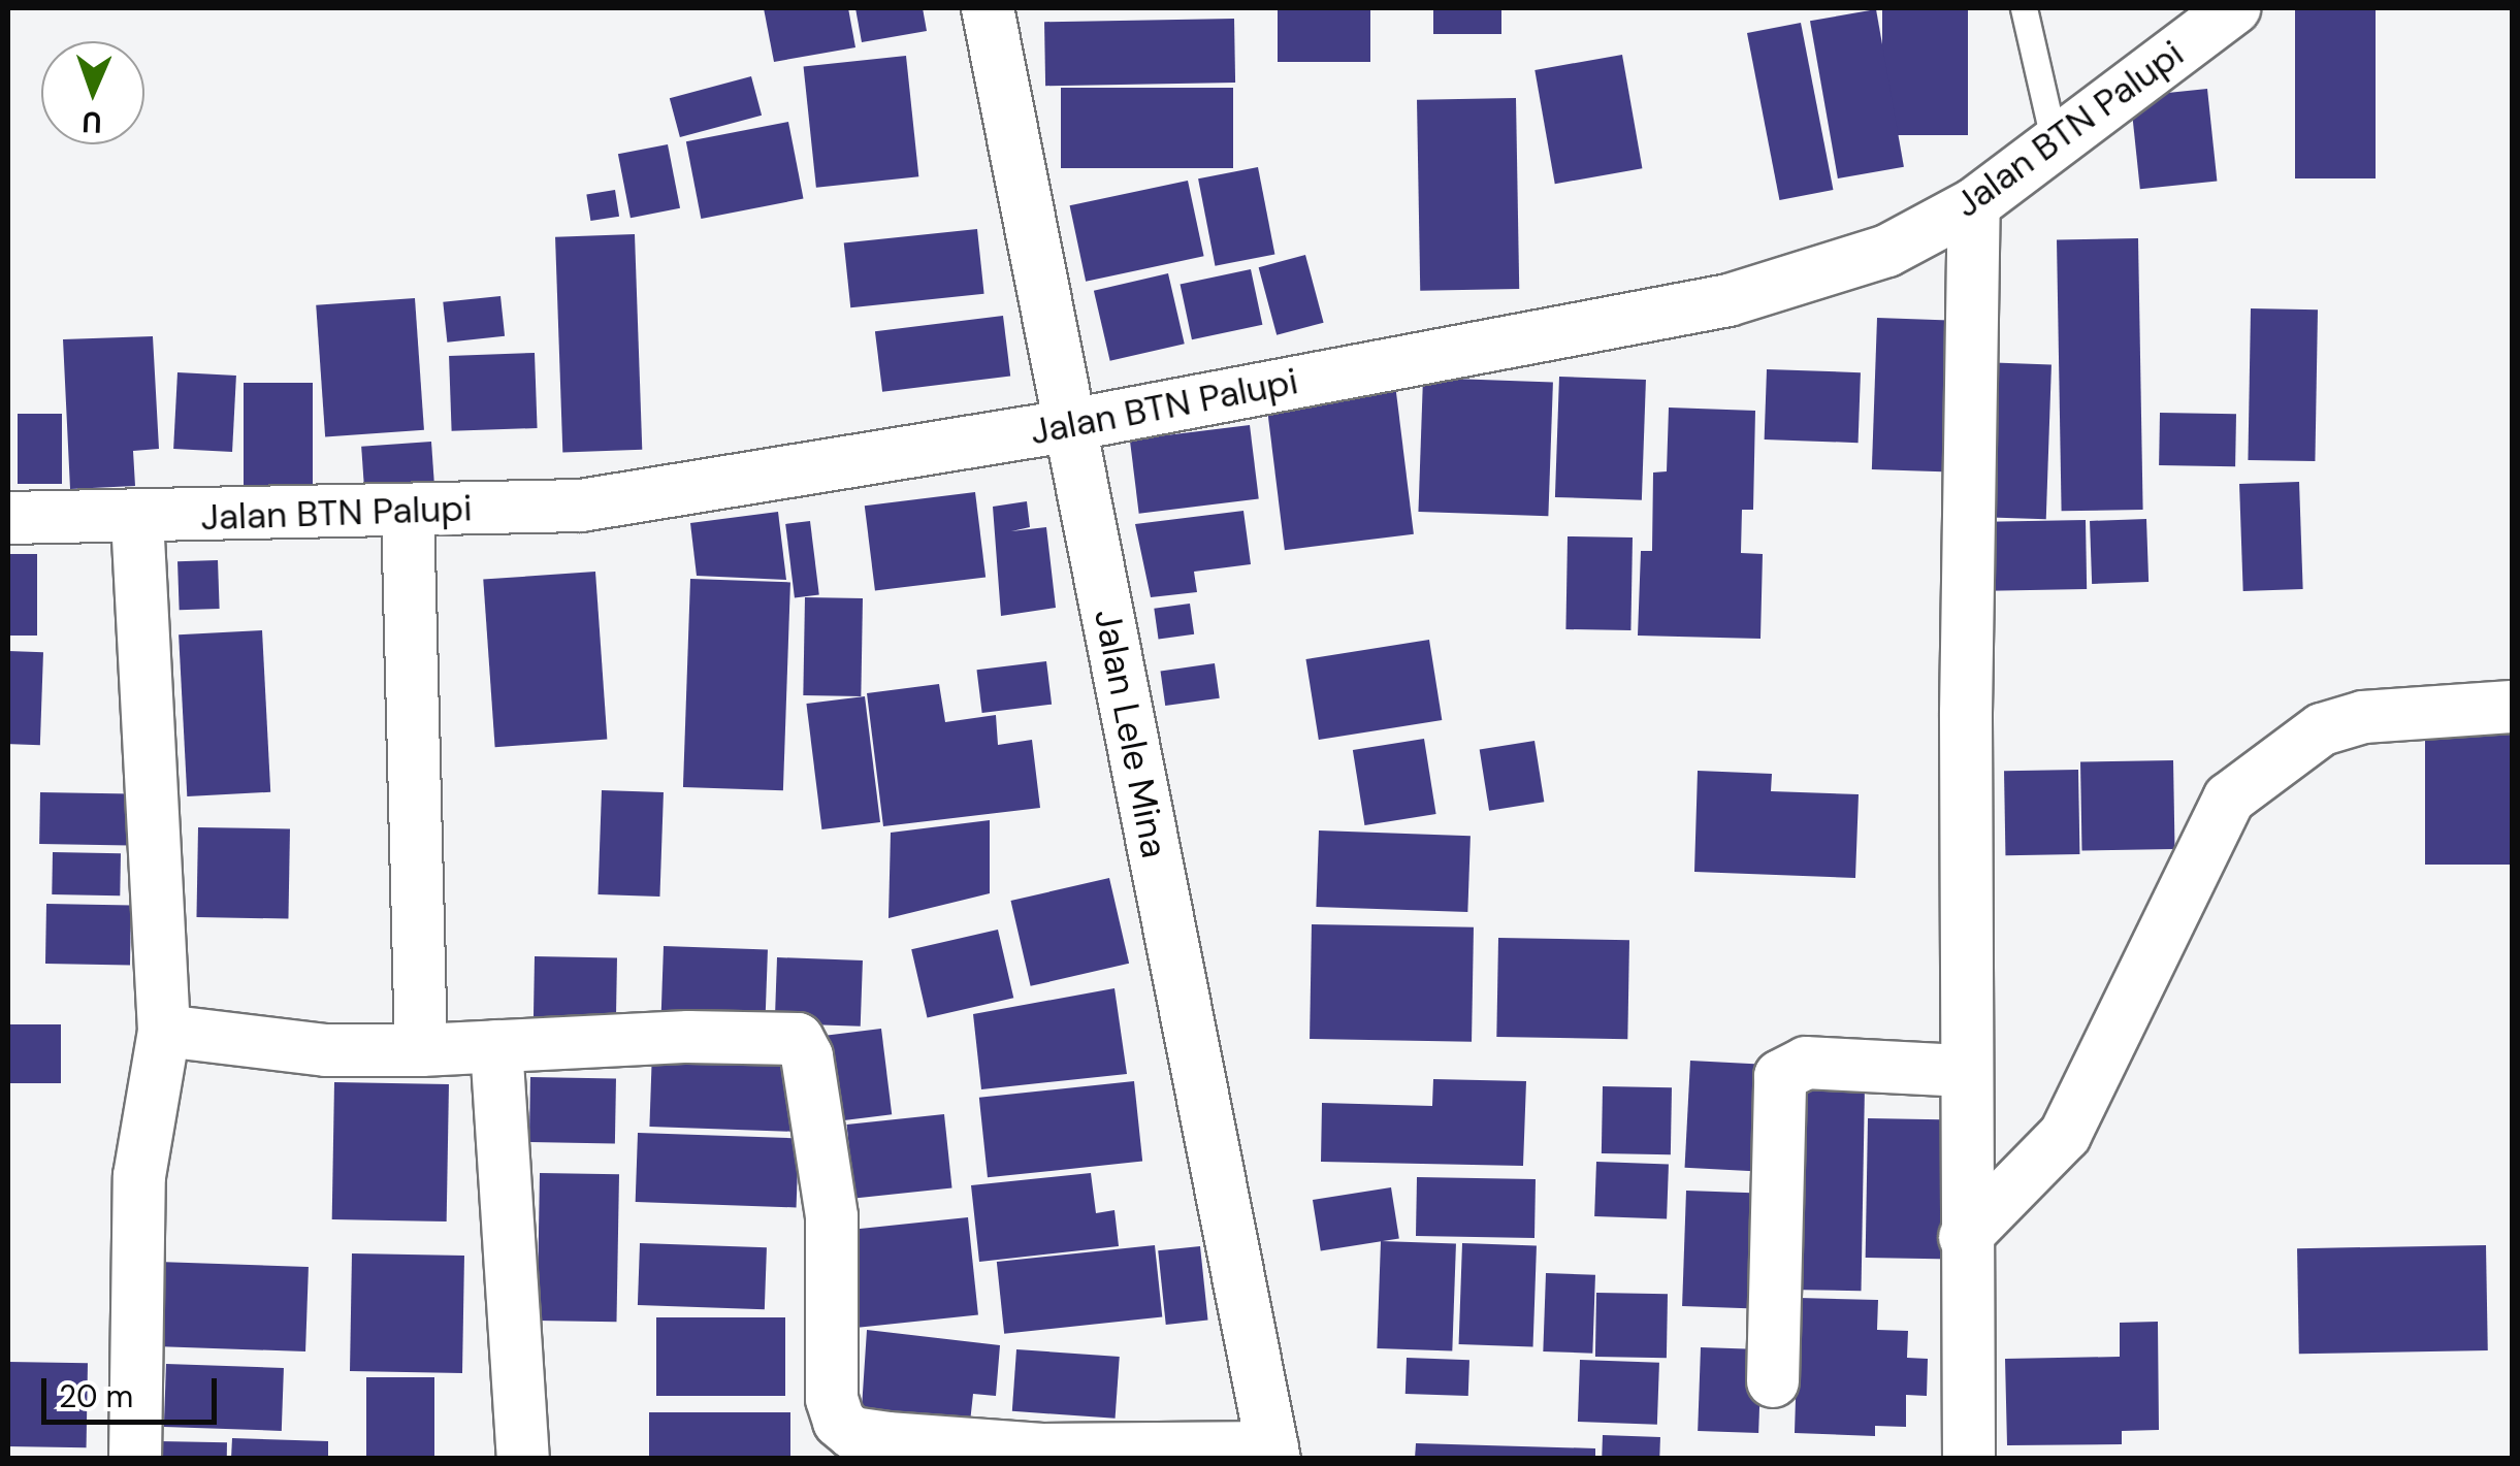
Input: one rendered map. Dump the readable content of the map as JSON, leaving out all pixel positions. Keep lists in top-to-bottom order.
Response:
{
  "streets": {
    "street": ["Jalan BTN Palupi", "Jalan Lele Mina"]
  },
  "crossings": [
    ["Jalan BTN Palupi", "Jalan Lele Mina"]
  ],
  "scale_bar": "20 m",
  "north": "bottom"
}
